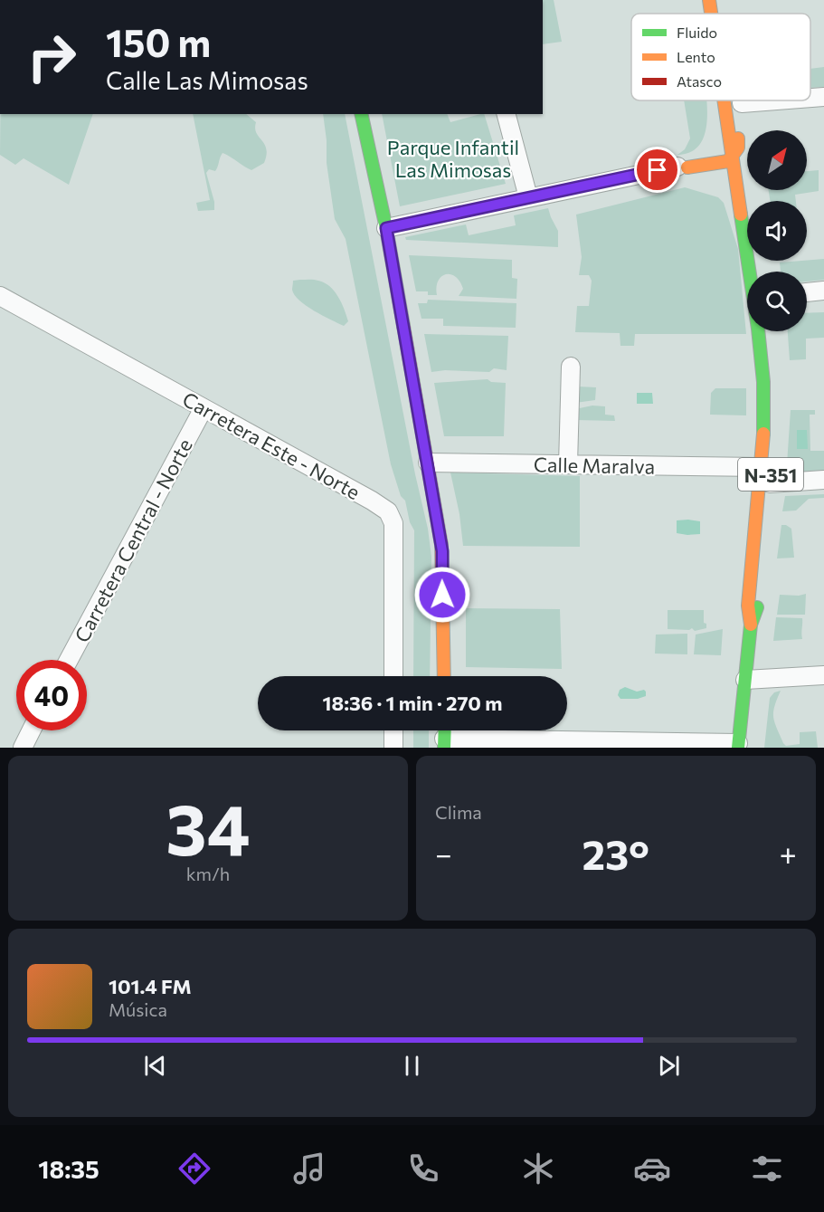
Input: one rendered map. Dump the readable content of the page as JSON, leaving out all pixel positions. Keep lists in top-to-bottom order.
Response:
{
  "streets": {
    "main road": ["N-351"],
    "street": ["Carretera Este - Norte", "Calle Maralva", "Carretera Central - Norte"]
  },
  "crossings": [
    ["Carretera Este - Norte", "Carretera Central - Norte"],
    ["Calle Maralva", "N-351"]
  ],
  "parks": ["Parque Infantil Las Mimosas"],
  "legend": ["Fluido", "Lento", "Atasco"],
  "north": "top right",
  "page": {
    "turn": ["150 m", "Calle Las Mimosas"],
    "limit": "40",
    "trip": "18:36 · 1 min · 270 m",
    "tile": [
      ["34", "km/h"],
      "Clima"
    ],
    "heat": ["−", "23°", "+"],
    "song": ["101.4 FM", "Música"],
    "tabs": "18:35"
  }
}
